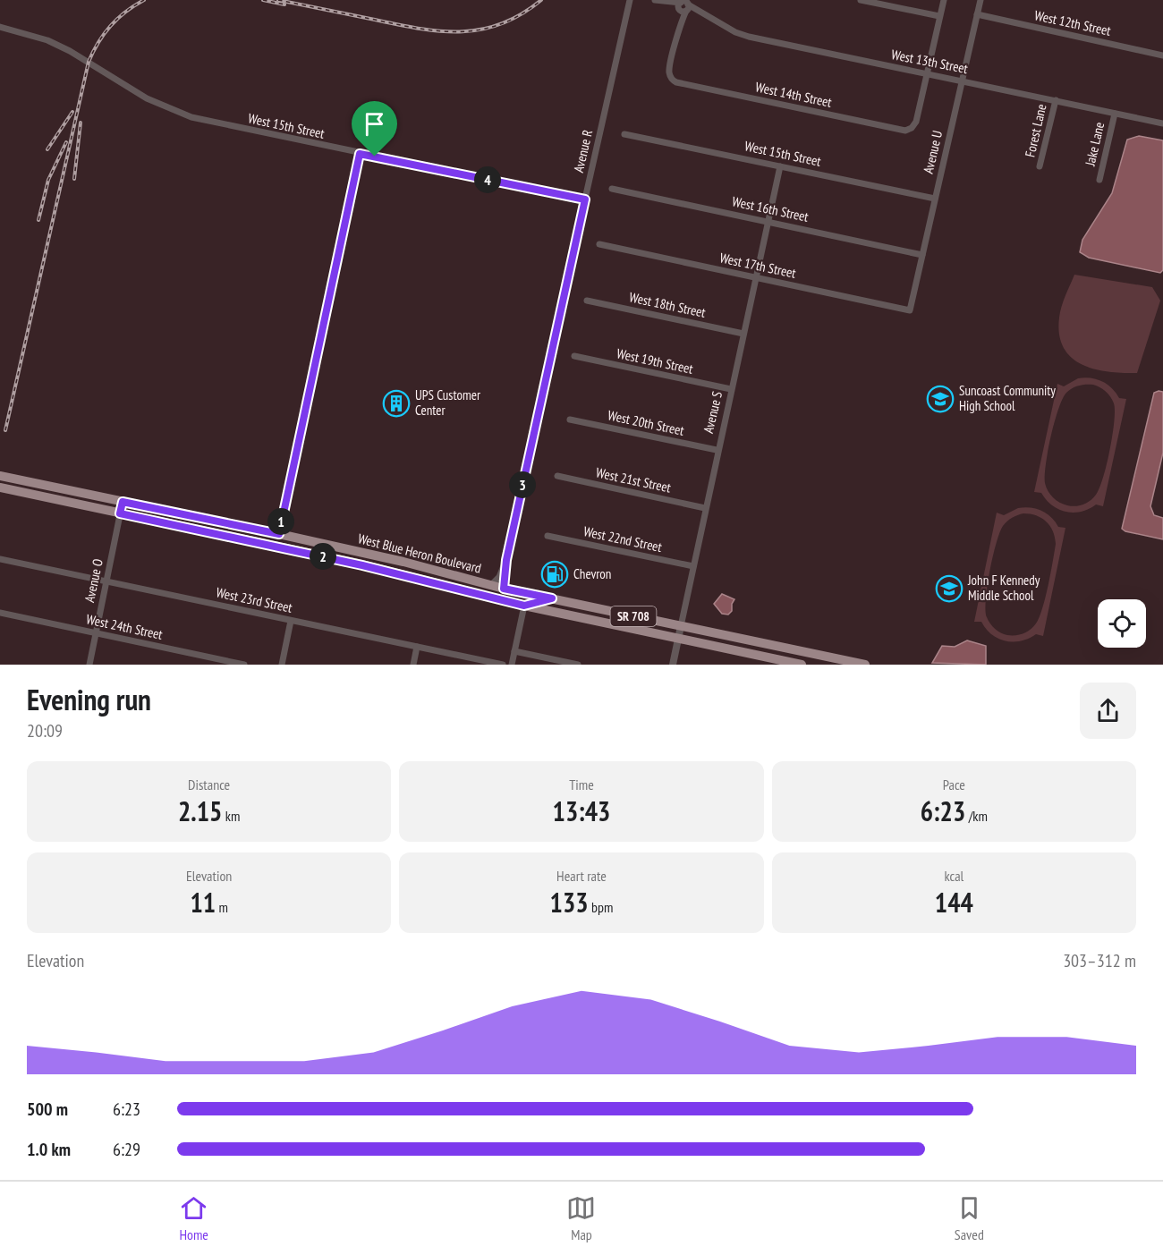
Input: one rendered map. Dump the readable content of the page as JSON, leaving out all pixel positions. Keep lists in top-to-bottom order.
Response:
{
  "streets": {
    "main road": ["West Blue Heron Boulevard", "SR 708"],
    "street": [
      "West 12th Street",
      "West 13th Street",
      "West 14th Street",
      "West 15th Street",
      "Forest Lane",
      "Jake Lane",
      "Avenue R",
      "Avenue U",
      "West 16th Street",
      "West 17th Street",
      "West 18th Street",
      "West 19th Street",
      "Avenue S",
      "West 20th Street",
      "West 21st Street",
      "West 22nd Street",
      "Avenue O",
      "West 23rd Street",
      "West 24th Street"
    ]
  },
  "crossings": [
    ["West 12th Street", "Avenue U"],
    ["West 13th Street", "West 14th Street"],
    ["West 13th Street", "Forest Lane"],
    ["West 13th Street", "Jake Lane"],
    ["West 13th Street", "Avenue U"],
    ["West 15th Street", "Avenue R"],
    ["West 15th Street", "Avenue U"],
    ["West 15th Street", "Avenue S"],
    ["Avenue R", "West Blue Heron Boulevard"],
    ["Avenue U", "West 16th Street"],
    ["Avenue U", "West 17th Street"],
    ["West 16th Street", "Avenue S"],
    ["West 17th Street", "Avenue S"],
    ["West 18th Street", "Avenue S"],
    ["West 19th Street", "Avenue S"],
    ["Avenue S", "West 20th Street"],
    ["Avenue S", "West 21st Street"],
    ["Avenue S", "West 22nd Street"],
    ["Avenue S", "West Blue Heron Boulevard"],
    ["West Blue Heron Boulevard", "Avenue O"],
    ["Avenue O", "West 23rd Street"],
    ["Avenue O", "West 24th Street"]
  ],
  "places": {
    "school or university": ["Suncoast Community High School", "John F Kennedy Middle School"],
    "building": ["UPS Customer Center"],
    "fuel station": ["Chevron"]
  },
  "page": {
    "pins": [
      "4",
      "3",
      "1",
      "2"
    ],
    "heading": ["Evening run", "20:09"],
    "stats": [
      ["Distance", "2.15 km"],
      ["Time", "13:43"],
      ["Pace", "6:23 /km"],
      ["Elevation", "11 m"],
      ["Heart rate", "133 bpm"],
      ["kcal", "144"]
    ],
    "chart": ["Elevation", "303–312 m"],
    "list": [
      {
        "name": "500 m",
        "note": "6:23"
      },
      {
        "name": "1.0 km",
        "note": "6:29"
      }
    ],
    "tabs": ["Home", "Map", "Saved"]
  }
}
